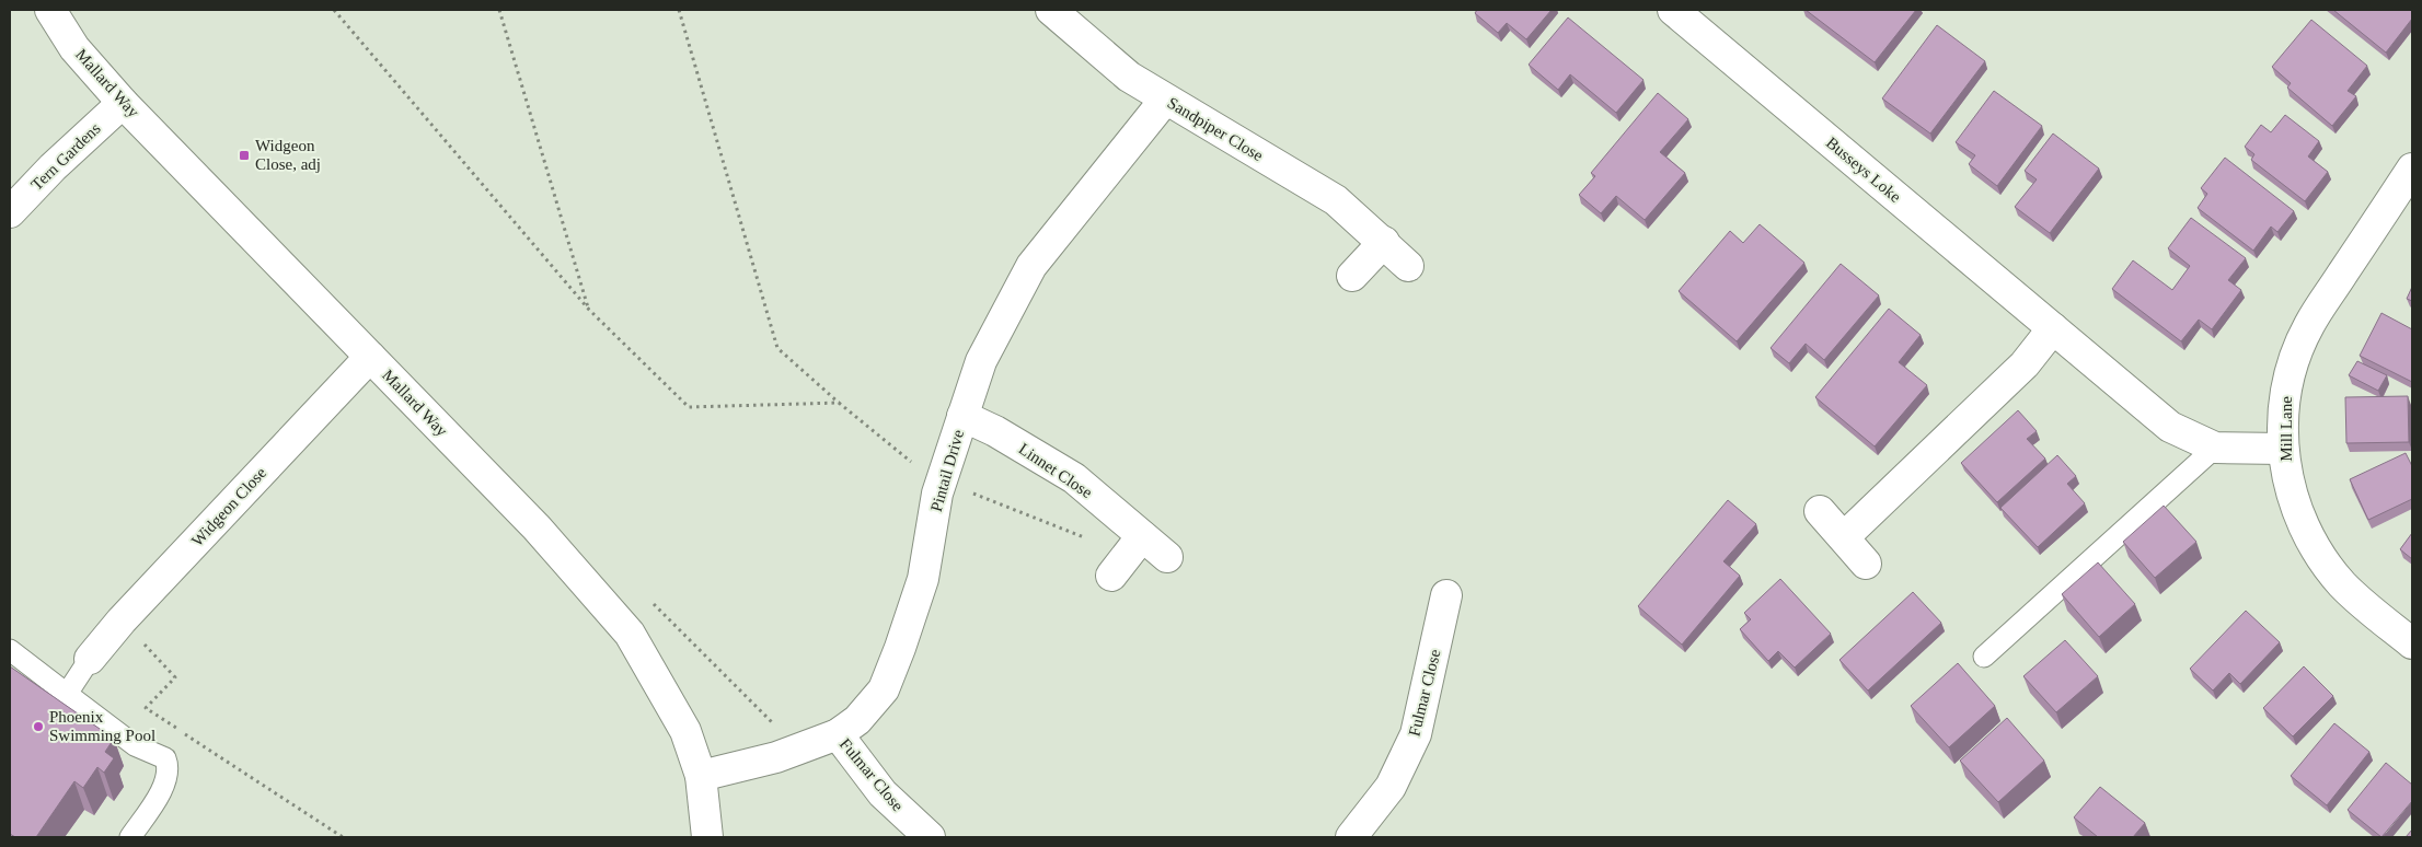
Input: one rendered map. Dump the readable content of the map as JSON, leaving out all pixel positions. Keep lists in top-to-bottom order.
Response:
{
  "streets": {
    "street": [
      "Mallard Way",
      "Sandpiper Close",
      "Tern Gardens",
      "Busseys Loke",
      "Mill Lane",
      "Pintail Drive",
      "Linnet Close",
      "Widgeon Close",
      "Fulmar Close"
    ]
  },
  "crossings": [
    ["Mallard Way", "Tern Gardens"],
    ["Mallard Way", "Pintail Drive"],
    ["Mallard Way", "Widgeon Close"],
    ["Sandpiper Close", "Pintail Drive"],
    ["Busseys Loke", "Mill Lane"],
    ["Pintail Drive", "Linnet Close"],
    ["Pintail Drive", "Fulmar Close"]
  ],
  "places": {
    "transit": ["Widgeon Close, adj"],
    "other": ["Phoenix Swimming Pool"]
  }
}
